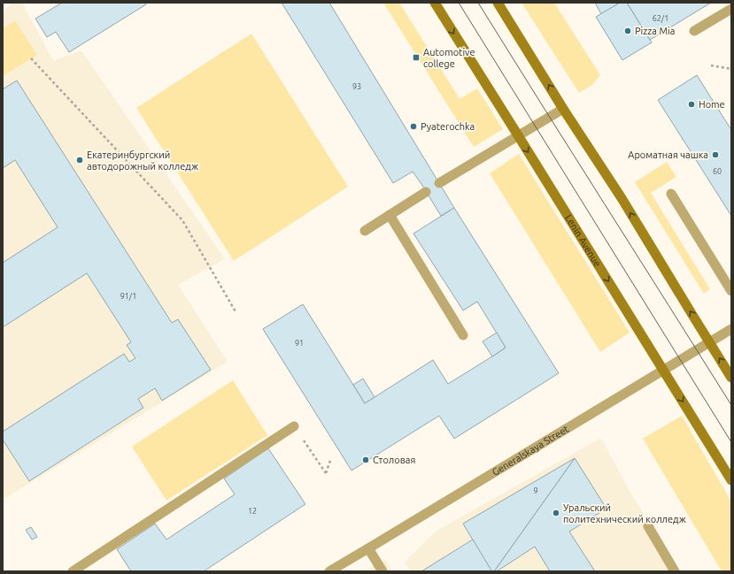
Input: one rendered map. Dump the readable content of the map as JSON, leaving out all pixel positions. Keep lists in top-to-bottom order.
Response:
{
  "streets": {
    "main road": ["Lenin Avenue"],
    "street": ["Generalskaya Street"]
  },
  "crossings": [
    ["Lenin Avenue", "Generalskaya Street"]
  ],
  "places": {
    "other": [
      "Pizza Mia",
      "Home",
      "Pyaterochka",
      "Ароматная чашка",
      "Екатеринбургский автодорожный колледж",
      "Столовая",
      "Уральский политехнический колледж"
    ],
    "transit": ["Automotive college"]
  },
  "house_numbers": [
    "62/1",
    "93",
    "60",
    "91/1",
    "91",
    "9",
    "12"
  ]
}
